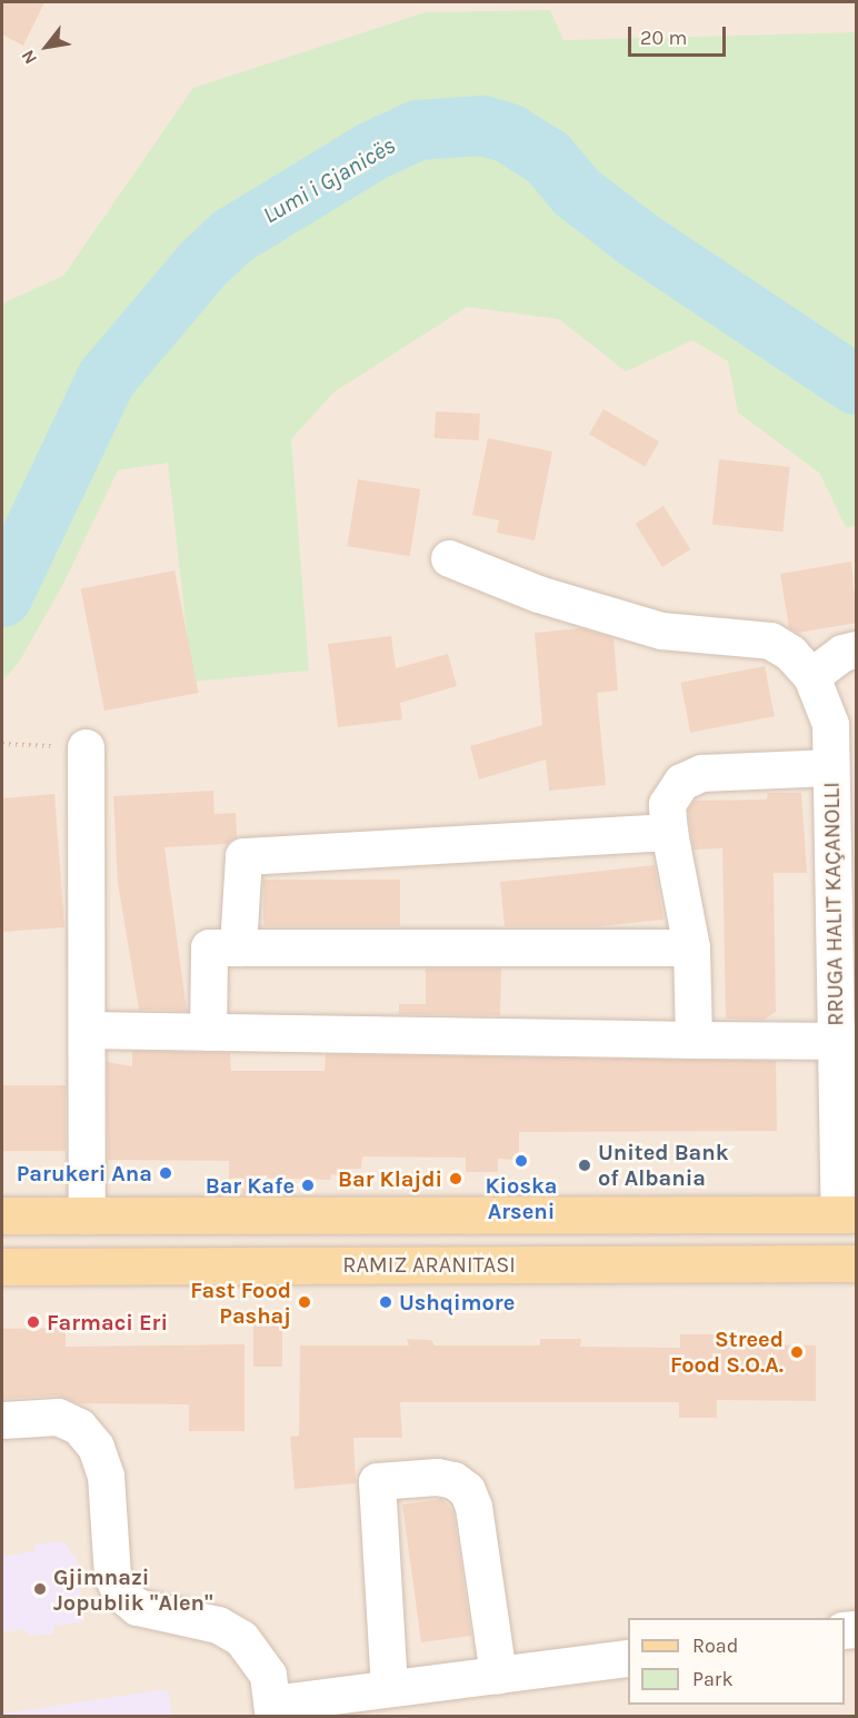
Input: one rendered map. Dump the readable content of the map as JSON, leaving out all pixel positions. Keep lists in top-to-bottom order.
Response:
{
  "streets": {
    "main road": ["RAMIZ ARANITASI"],
    "street": ["RRUGA HALIT KAÇANOLLI"]
  },
  "water": ["Lumi i Gjanicës"],
  "places": [
    "Kioska Arseni",
    "United Bank of Albania",
    "Parukeri Ana",
    "Bar Klajdi",
    "Bar Kafe",
    "Fast Food Pashaj",
    "Ushqimore",
    "Farmaci Eri",
    "Streed Food S.O.A.",
    "Gjimnazi Jopublik \"Alen\""
  ],
  "legend": ["Road", "Park"],
  "scale_bar": "20 m",
  "north": "bottom left"
}
